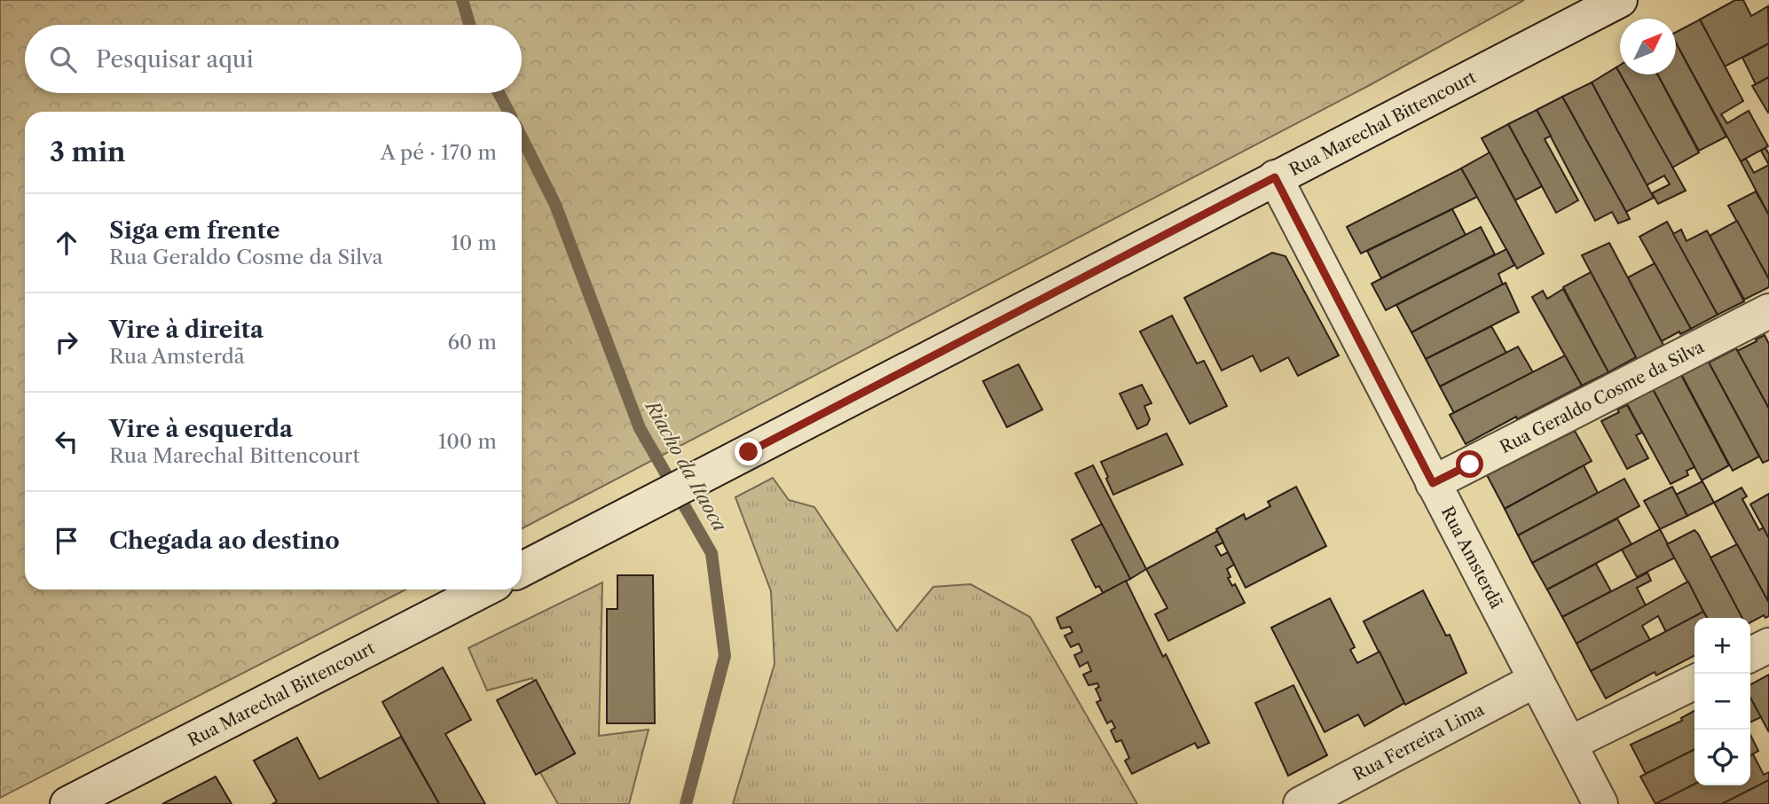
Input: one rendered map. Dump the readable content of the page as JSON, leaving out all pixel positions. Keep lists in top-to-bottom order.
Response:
{
  "streets": {
    "main road": [
      "Rua Marechal Bittencourt",
      "Rua Geraldo Cosme da Silva",
      "Rua Amsterdã",
      "Rua Ferreira Lima"
    ]
  },
  "crossings": [
    ["Rua Marechal Bittencourt", "Rua Amsterdã"],
    ["Rua Geraldo Cosme da Silva", "Rua Amsterdã"],
    ["Rua Amsterdã", "Rua Ferreira Lima"]
  ],
  "water": ["Riacho da Itaoca"],
  "north": "top right",
  "page": {
    "search": "Pesquisar aqui",
    "heading": ["3 min", "A pé · 170 m"],
    "list": [
      ["Siga em frente", "Rua Geraldo Cosme da Silva", "10 m"],
      ["Vire à direita", "Rua Amsterdã", "60 m"],
      ["Vire à esquerda", "Rua Marechal Bittencourt", "100 m"],
      "Chegada ao destino"
    ],
    "map_buttons": ["+", "−"]
  }
}
